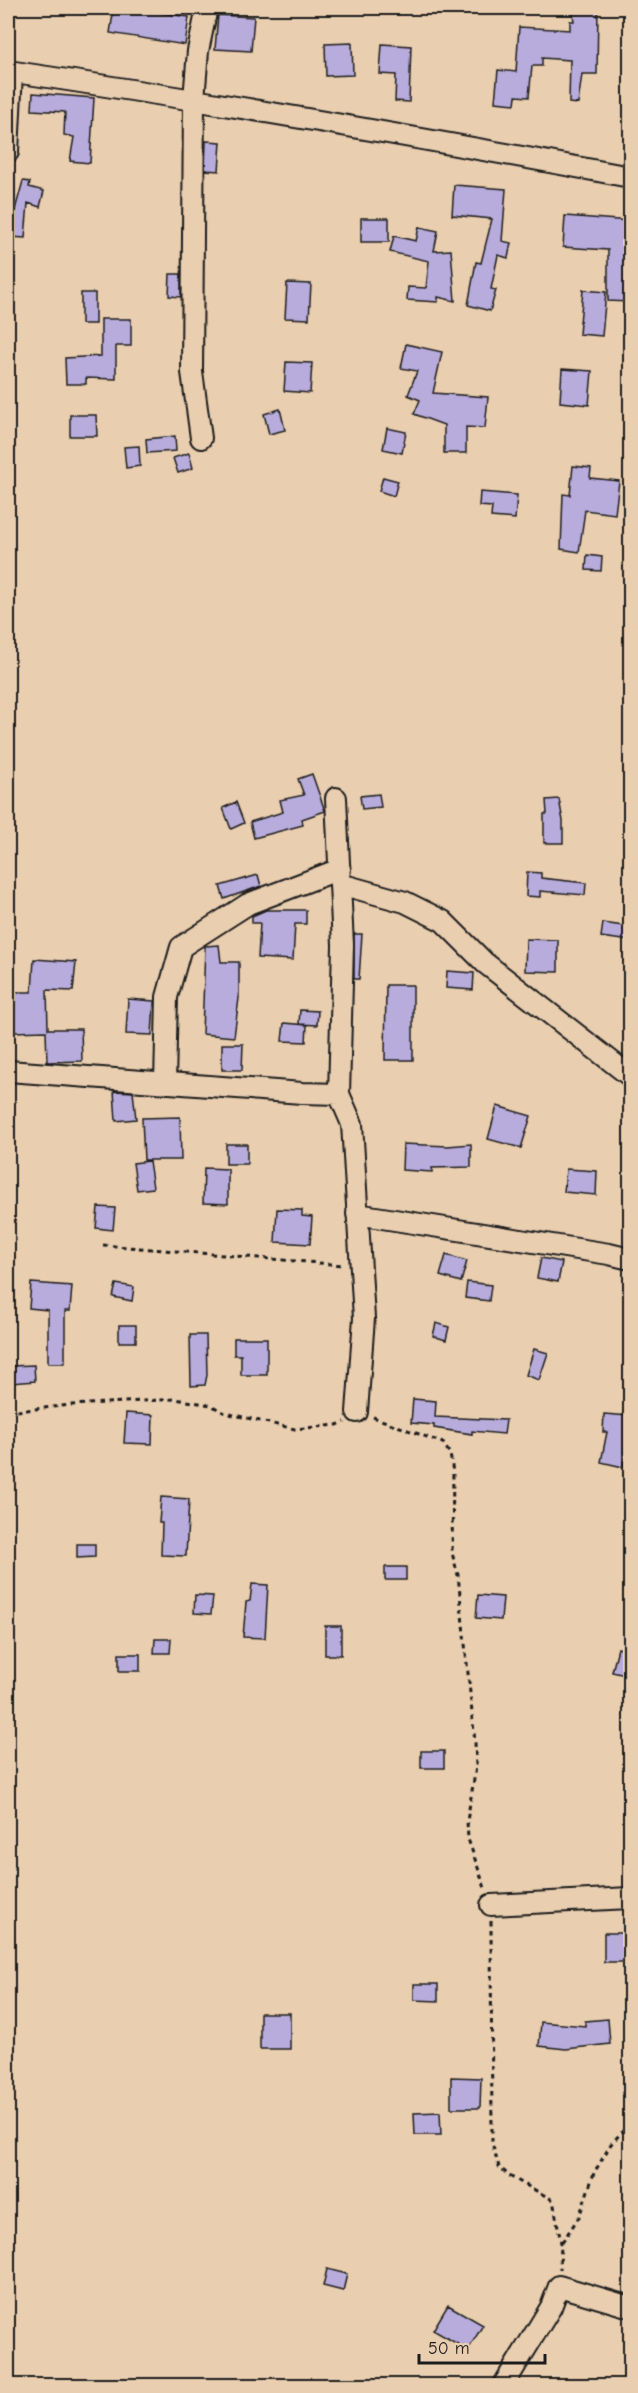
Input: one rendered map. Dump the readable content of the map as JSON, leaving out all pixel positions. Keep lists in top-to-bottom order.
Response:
{
  "scale_bar": "50 m"
}
